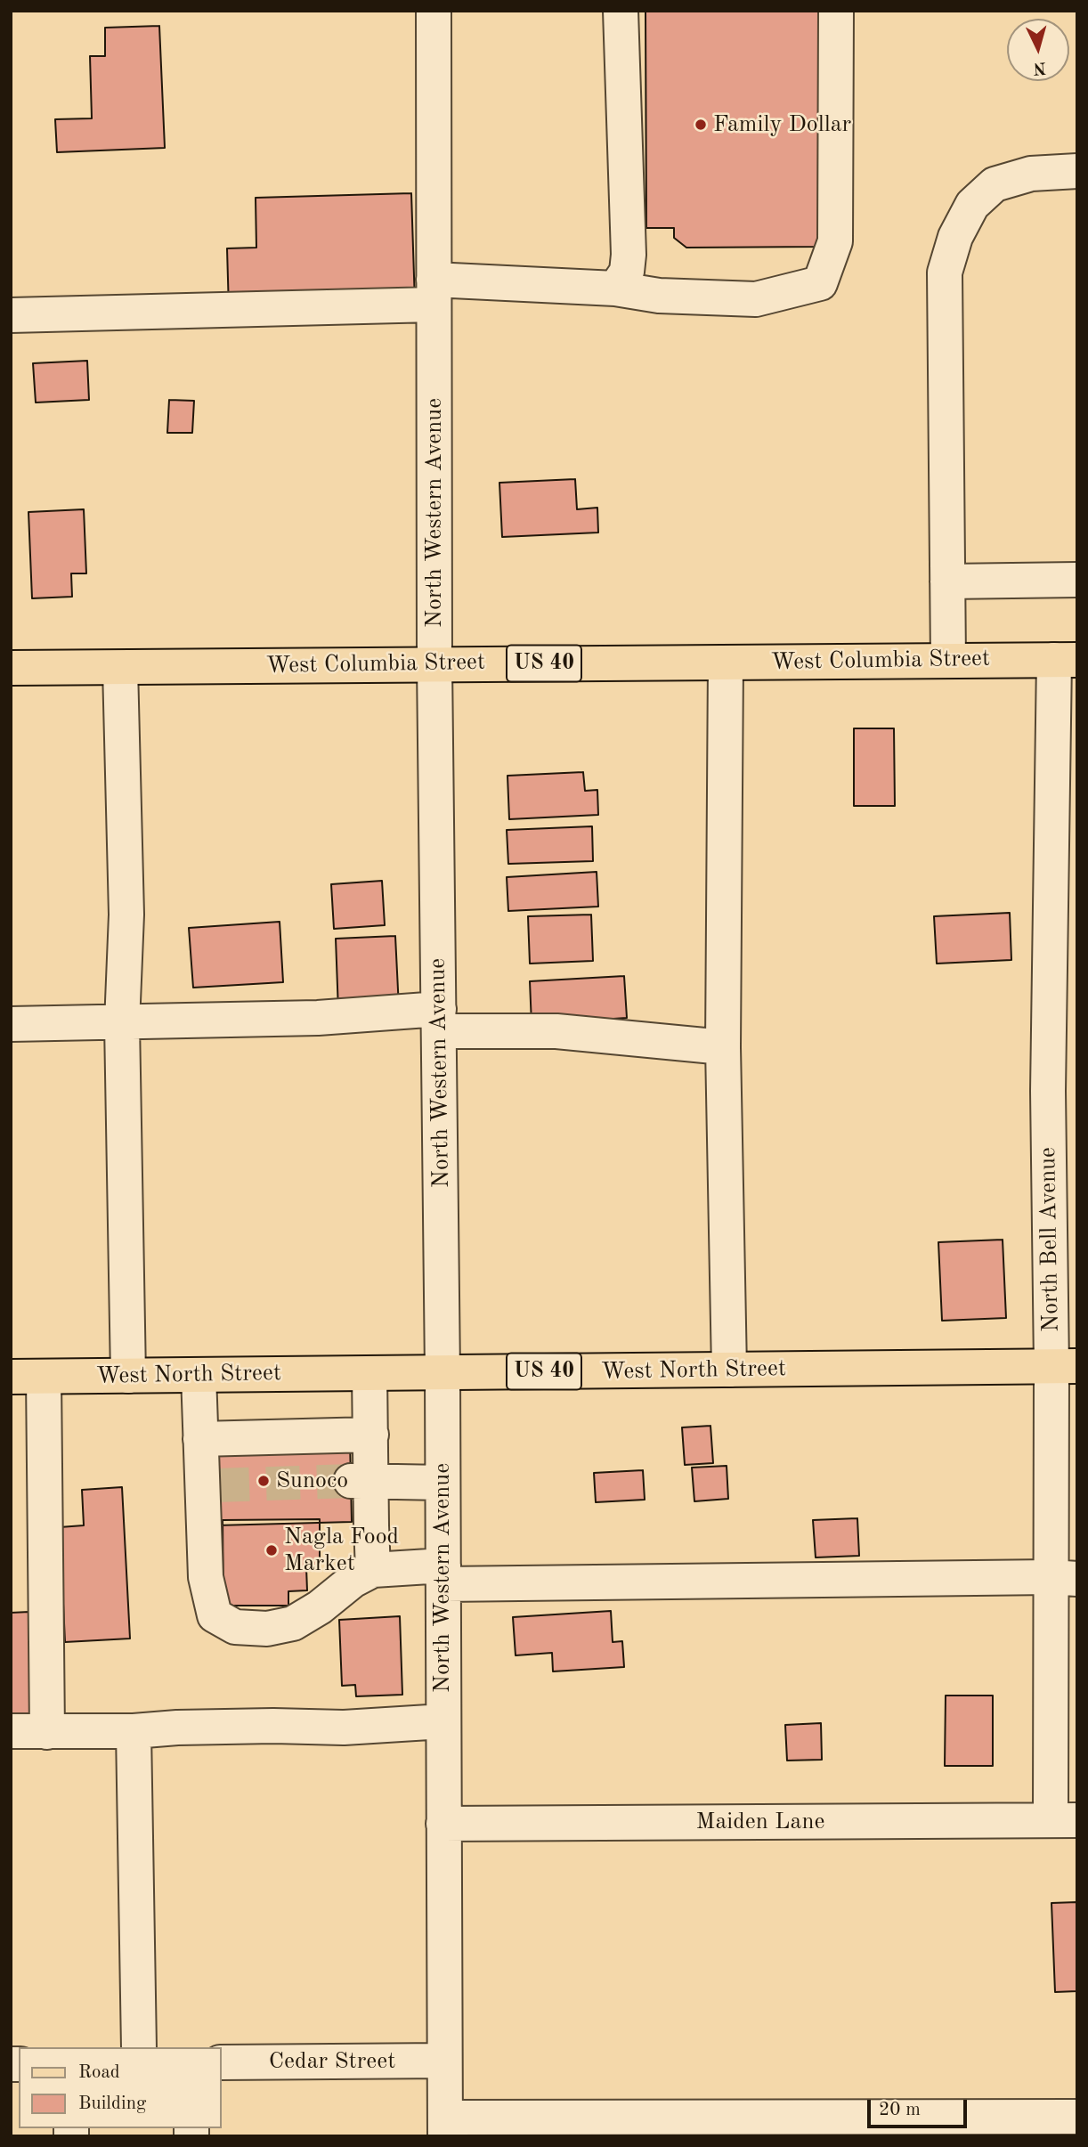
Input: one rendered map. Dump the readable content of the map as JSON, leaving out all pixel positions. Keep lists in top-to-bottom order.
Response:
{
  "streets": {
    "main road": ["West Columbia Street", "US 40", "West North Street"],
    "street": [
      "North Western Avenue",
      "North Bell Avenue",
      "Maiden Lane",
      "Cedar Street"
    ]
  },
  "crossings": [
    ["North Western Avenue", "West Columbia Street"],
    ["North Western Avenue", "West North Street"],
    ["North Western Avenue", "Maiden Lane"],
    ["North Western Avenue", "Cedar Street"],
    ["West Columbia Street", "North Bell Avenue"],
    ["North Bell Avenue", "West North Street"],
    ["North Bell Avenue", "Maiden Lane"]
  ],
  "places": ["Family Dollar", "Sunoco", "Nagla Food Market"],
  "legend": ["Road", "Building"],
  "scale_bar": "20 m",
  "north": "bottom"
}
